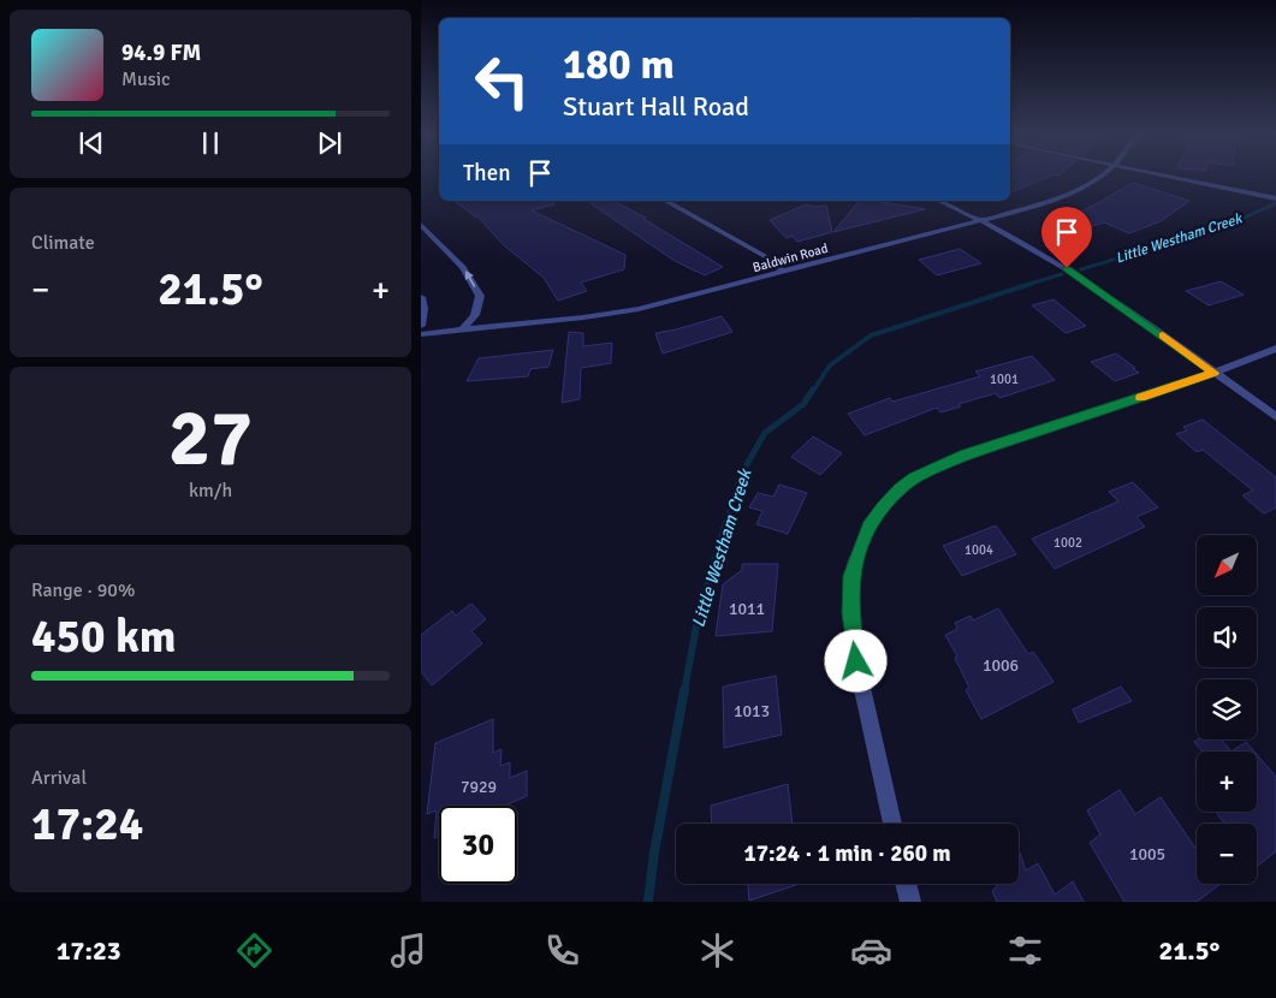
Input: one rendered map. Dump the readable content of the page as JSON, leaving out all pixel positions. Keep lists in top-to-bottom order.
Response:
{
  "streets": {
    "street": ["Baldwin Road"]
  },
  "water": ["Little Westham Creek"],
  "house_numbers": [
    "1001",
    "1002",
    "1004",
    "1011",
    "1006",
    "1013",
    "7929",
    "1005"
  ],
  "north": "bottom left",
  "page": {
    "turn": ["180 m", "Stuart Hall Road"],
    "song": ["94.9 FM", "Music"],
    "then": "Then",
    "tile": [
      "Climate",
      ["27", "km/h"],
      ["Range · 90%", "450 km"],
      ["Arrival", "17:24"]
    ],
    "heat": ["−", "21.5°", "+"],
    "map_buttons": ["+", "−"],
    "limit": "30",
    "trip": "17:24 · 1 min · 260 m",
    "tabs": ["17:23", "21.5°"]
  }
}
